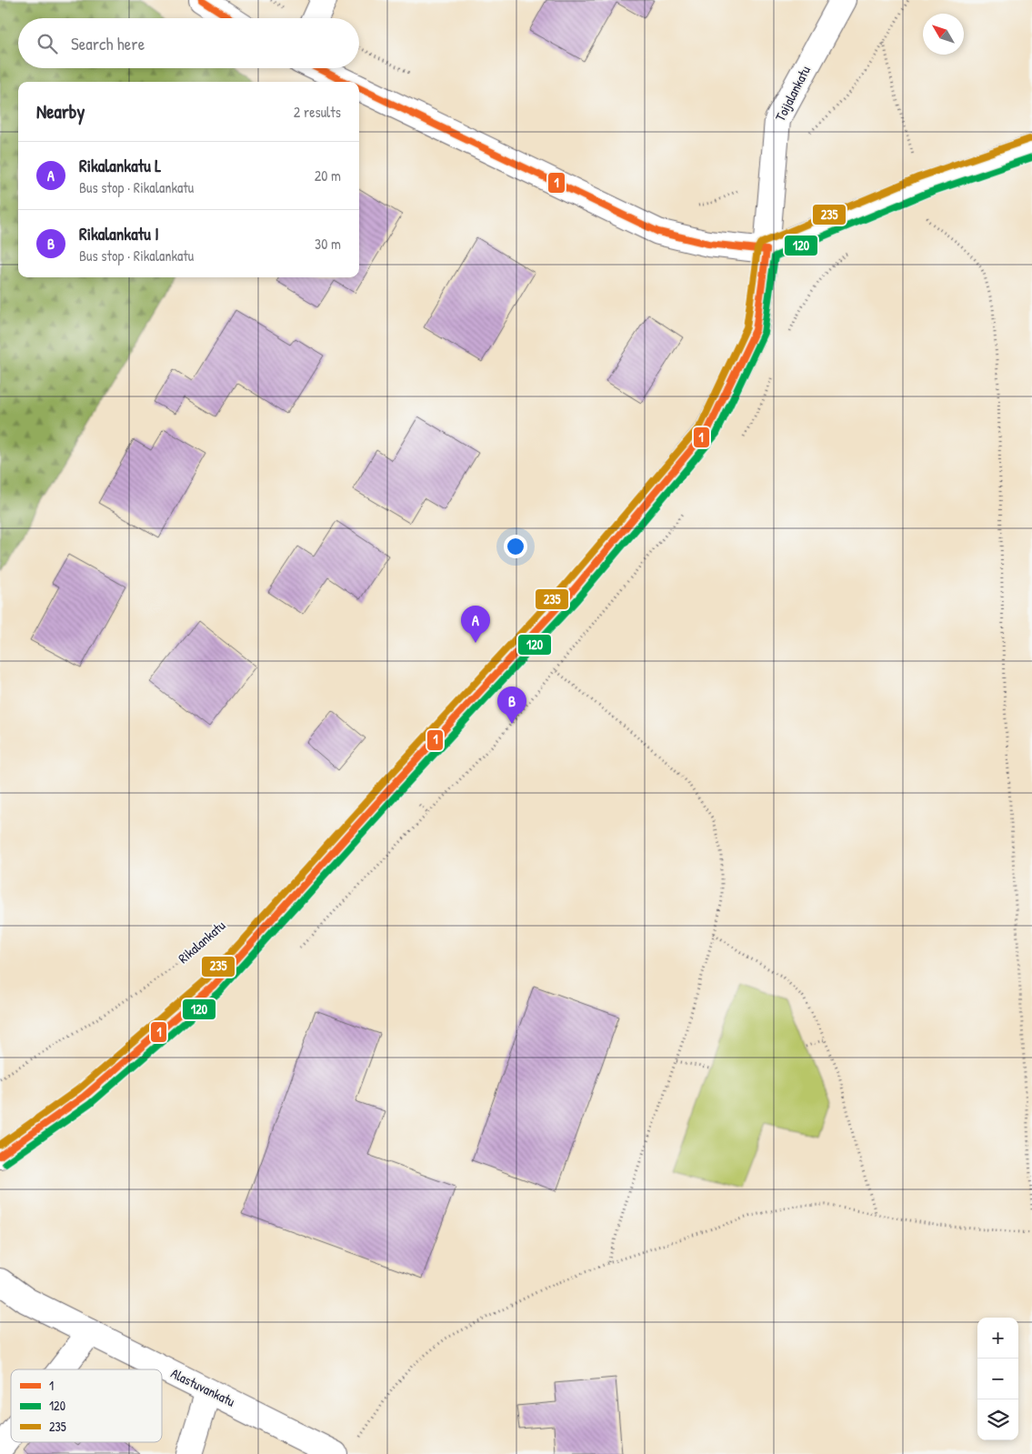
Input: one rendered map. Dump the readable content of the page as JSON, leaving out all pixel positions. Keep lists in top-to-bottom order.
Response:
{
  "streets": {
    "street": ["Toijalankatu", "Alastuvankatu"],
    "path": ["Rikalankatu"]
  },
  "lines": ["transit line 1", "transit line 235", "transit line 120"],
  "legend": ["1", "120", "235"],
  "north": "top left",
  "page": {
    "search": "Search here",
    "heading": ["Nearby", "2 results"],
    "list": [
      {
        "mark": "A",
        "name": "Rikalankatu L",
        "note": "Bus stop · Rikalankatu",
        "value": "20 m"
      },
      {
        "mark": "B",
        "name": "Rikalankatu I",
        "note": "Bus stop · Rikalankatu",
        "value": "30 m"
      }
    ],
    "pins": ["A", "B"],
    "map_buttons": ["+", "−"]
  }
}
